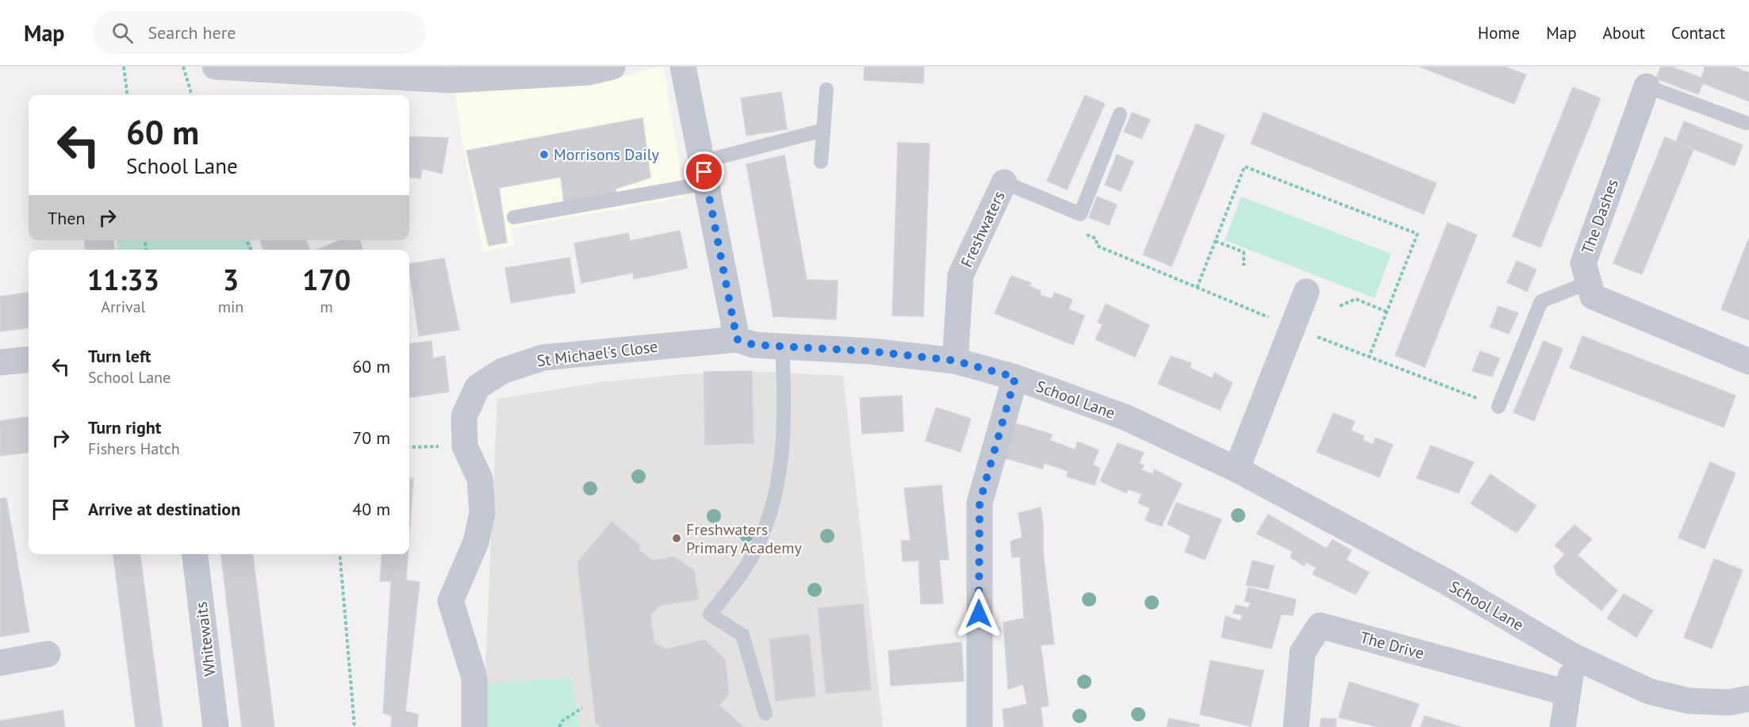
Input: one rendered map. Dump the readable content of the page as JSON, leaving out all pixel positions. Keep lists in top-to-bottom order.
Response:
{
  "streets": {
    "street": [
      "The Dashes",
      "Freshwaters",
      "St Michael's Close",
      "School Lane",
      "Whitewaits",
      "The Drive"
    ]
  },
  "crossings": [
    ["Freshwaters", "School Lane"],
    ["St Michael's Close", "School Lane"]
  ],
  "places": ["Morrisons Daily", "Freshwaters Primary Academy"],
  "page": {
    "header": "Map",
    "search": "Search here",
    "nav": [
      "Home",
      "Map",
      "About",
      "Contact"
    ],
    "turn": ["60 m", "School Lane"],
    "then": "Then",
    "eta": [
      "11:33",
      "Arrival",
      "3",
      "min",
      "170",
      "m"
    ],
    "list": [
      {
        "name": "Turn left",
        "note": "School Lane",
        "value": "60 m"
      },
      {
        "name": "Turn right",
        "note": "Fishers Hatch",
        "value": "70 m"
      },
      {
        "name": "Arrive at destination",
        "value": "40 m"
      }
    ]
  }
}
